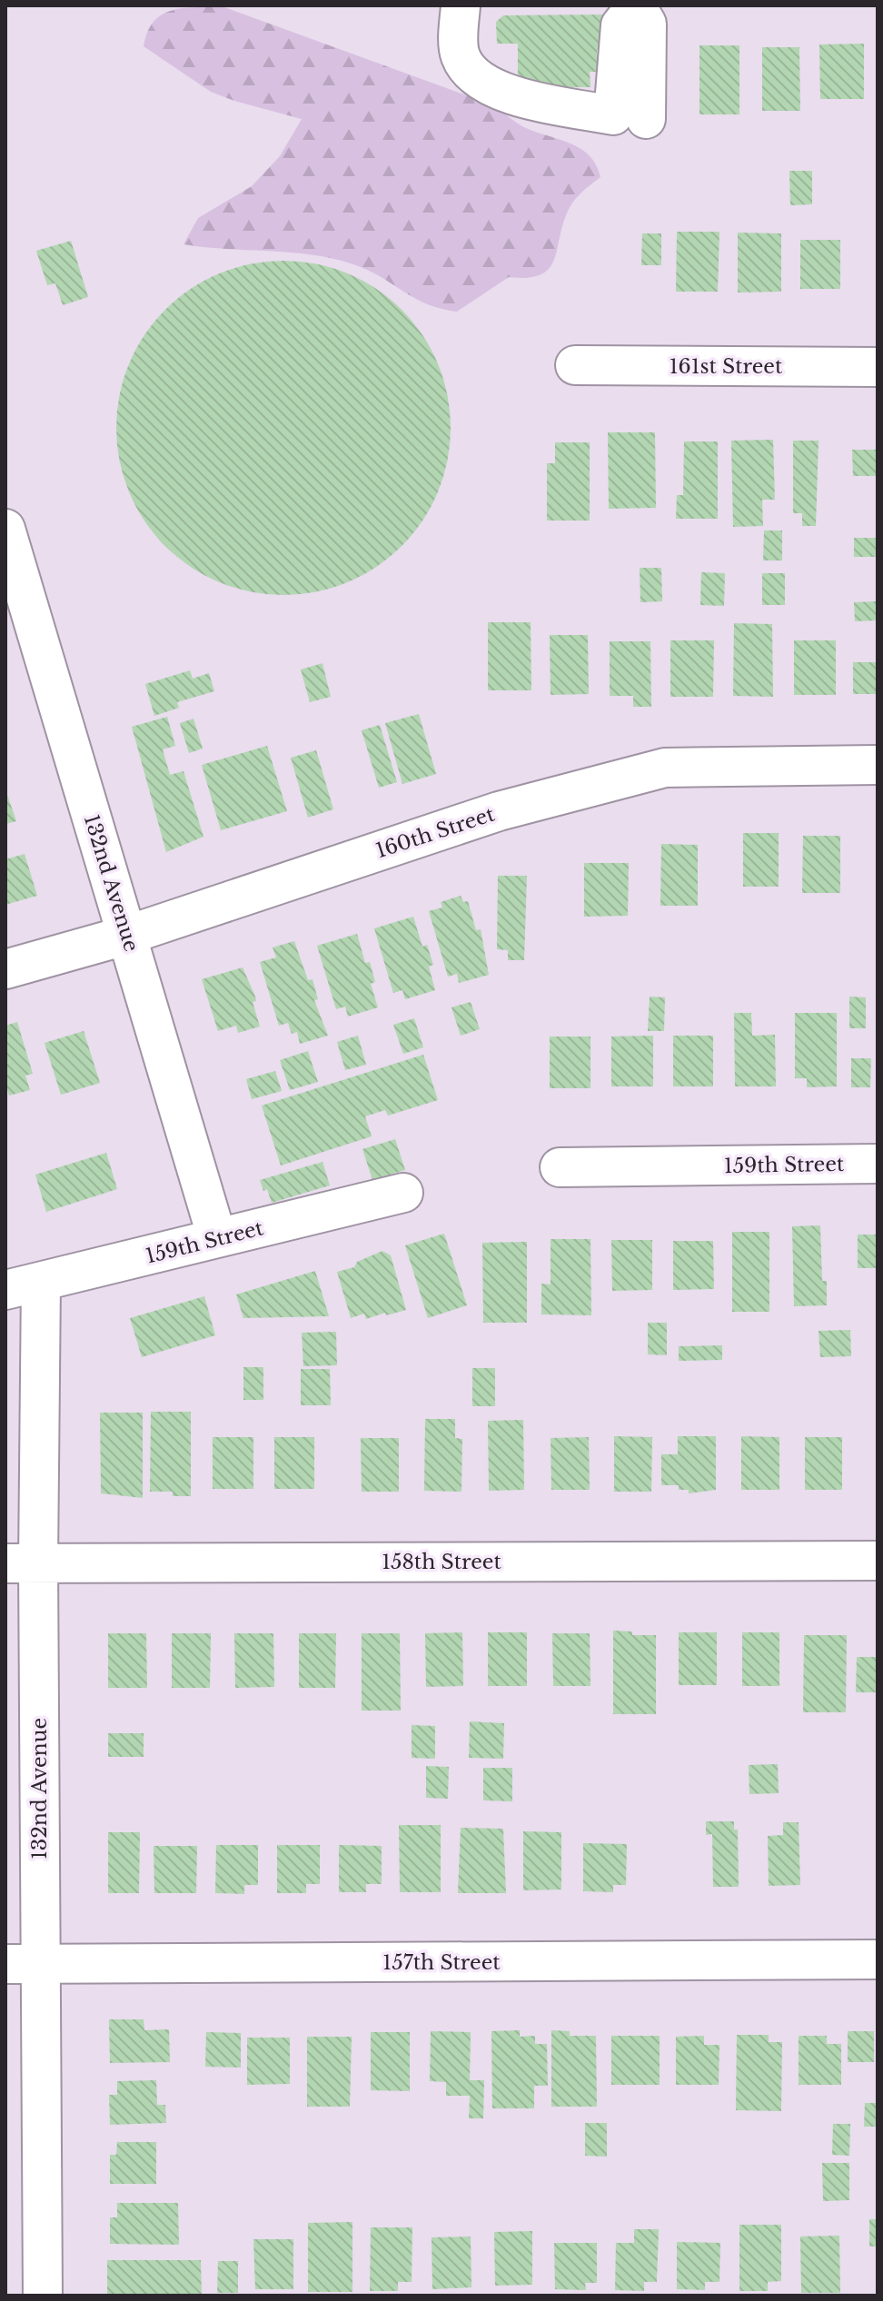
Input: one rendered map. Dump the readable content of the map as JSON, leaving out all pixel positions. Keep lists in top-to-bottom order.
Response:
{
  "streets": {
    "street": [
      "161st Street",
      "160th Street",
      "132nd Avenue",
      "159th Street",
      "158th Street",
      "157th Street"
    ]
  },
  "crossings": [
    ["160th Street", "132nd Avenue"],
    ["132nd Avenue", "159th Street"],
    ["132nd Avenue", "158th Street"],
    ["132nd Avenue", "157th Street"]
  ]
}
